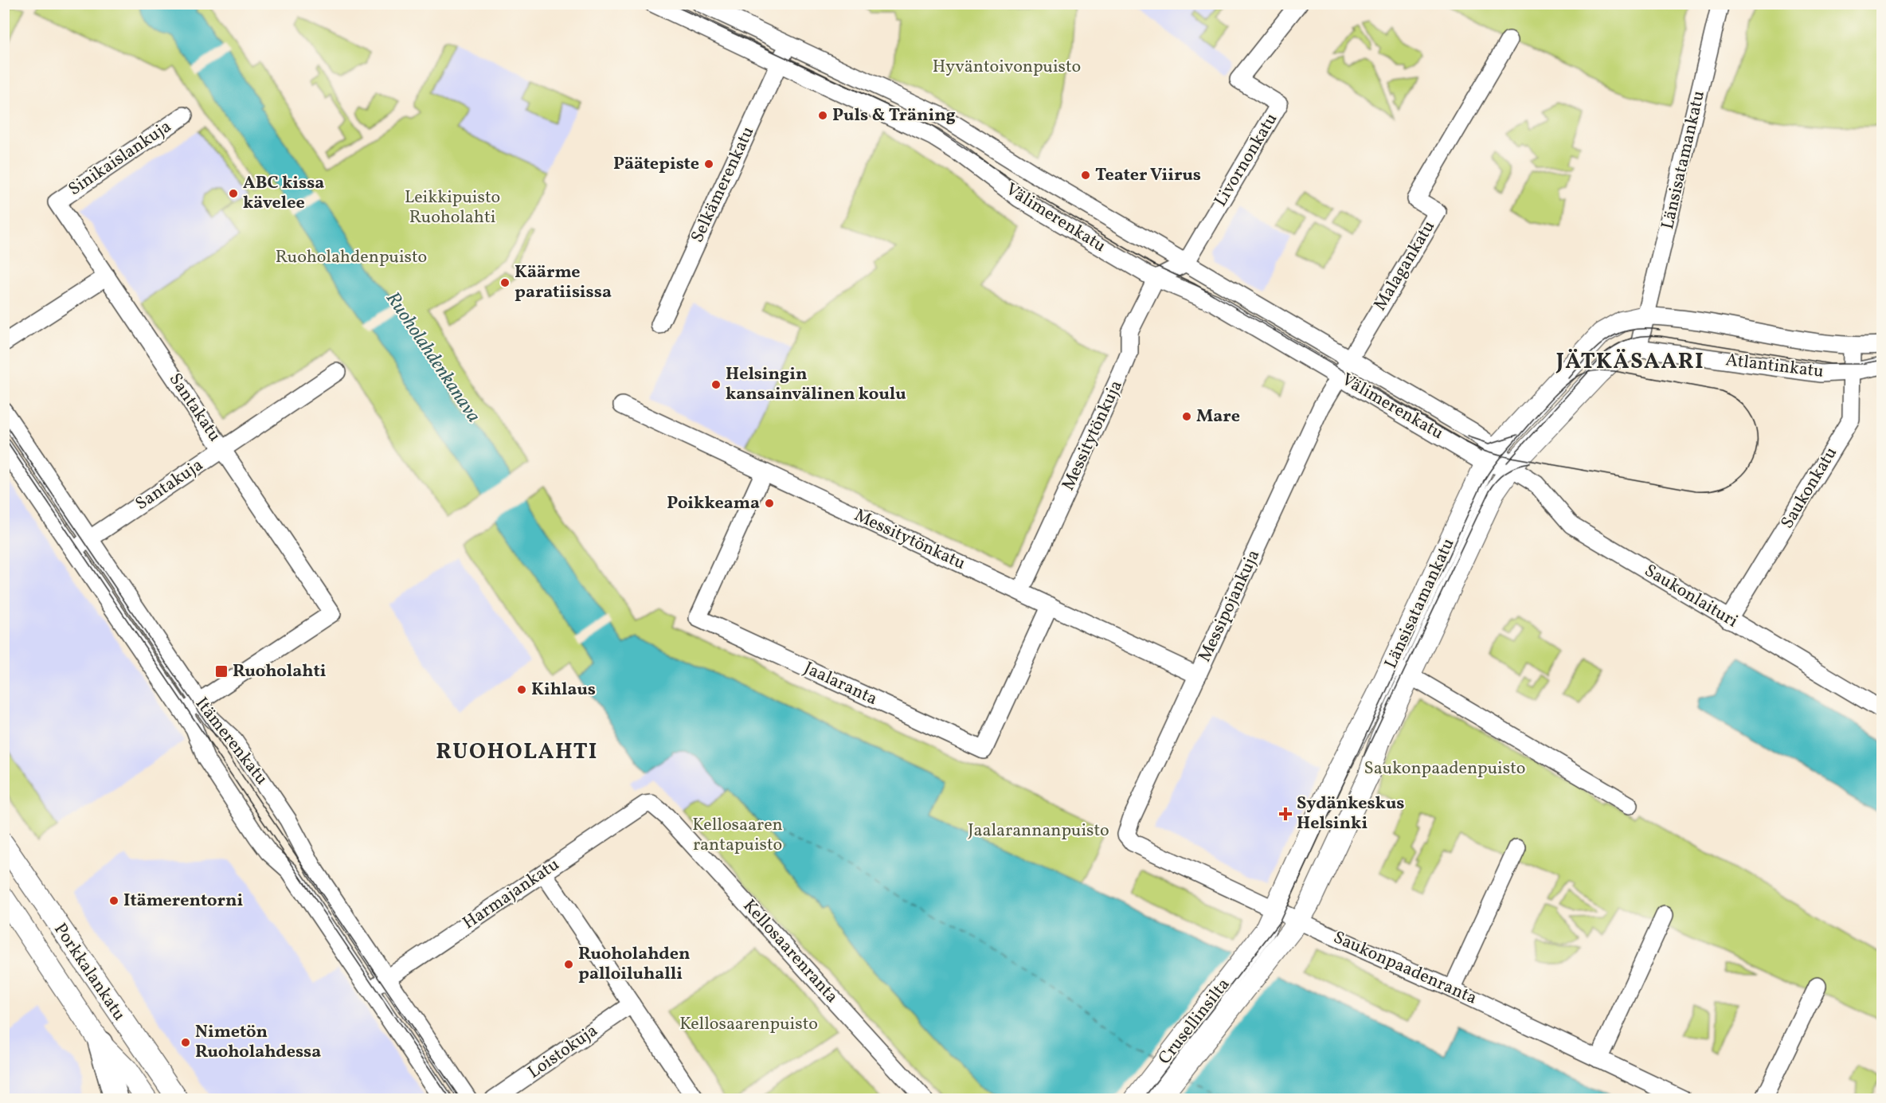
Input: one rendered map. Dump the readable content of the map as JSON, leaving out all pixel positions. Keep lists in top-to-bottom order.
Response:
{
  "streets": {
    "main road": ["Länsisatamankatu", "Porkkalankatu", "Crusellinsilta"],
    "street": [
      "Sinikaislankuja",
      "Livornonkatu",
      "Selkämerenkatu",
      "Välimerenkatu",
      "Malagankatu",
      "Atlantinkatu",
      "Santakatu",
      "Messitytönkuja",
      "Santakuja",
      "Saukonkatu",
      "Messitytönkatu",
      "Saukonlaituri",
      "Messipojankuja",
      "Jaalaranta",
      "Itämerenkatu",
      "Harmajankatu",
      "Kellosaarenranta",
      "Saukonpaadenranta",
      "Loistokuja"
    ]
  },
  "crossings": [
    ["Sinikaislankuja", "Santakatu"],
    ["Livornonkatu", "Välimerenkatu"],
    ["Länsisatamankatu", "Välimerenkatu"],
    ["Länsisatamankatu", "Atlantinkatu"],
    ["Länsisatamankatu", "Saukonlaituri"],
    ["Länsisatamankatu", "Saukonpaadenranta"],
    ["Länsisatamankatu", "Crusellinsilta"],
    ["Selkämerenkatu", "Välimerenkatu"],
    ["Välimerenkatu", "Malagankatu"],
    ["Välimerenkatu", "Messitytönkuja"],
    ["Välimerenkatu", "Saukonlaituri"],
    ["Välimerenkatu", "Messipojankuja"],
    ["Malagankatu", "Messipojankuja"],
    ["Atlantinkatu", "Saukonkatu"],
    ["Santakatu", "Santakuja"],
    ["Santakatu", "Itämerenkatu"],
    ["Messitytönkuja", "Messitytönkatu"],
    ["Santakuja", "Itämerenkatu"],
    ["Saukonkatu", "Saukonlaituri"],
    ["Messitytönkatu", "Messipojankuja"],
    ["Messitytönkatu", "Jaalaranta"],
    ["Messipojankuja", "Saukonpaadenranta"],
    ["Itämerenkatu", "Harmajankatu"],
    ["Harmajankatu", "Kellosaarenranta"]
  ],
  "districts": ["JÄTKÄSAARI", "RUOHOLAHTI"],
  "water": ["Ruoholahdenkanava"],
  "parks": [
    "Hyväntoivonpuisto",
    "Leikkipuisto Ruoholahti",
    "Ruoholahdenpuisto",
    "Saukonpaadenpuisto",
    "Kellosaaren rantapuisto",
    "Jaalarannanpuisto",
    "Kellosaarenpuisto"
  ],
  "places": {
    "other": [
      "Puls & Träning",
      "Päätepiste",
      "Teater Viirus",
      "ABC kissa kävelee",
      "Käärme paratiisissa",
      "Helsingin kansainvälinen koulu",
      "Mare",
      "Poikkeama",
      "Kihlaus",
      "Itämerentorni",
      "Ruoholahden palloiluhalli",
      "Nimetön Ruoholahdessa"
    ],
    "transit": ["Ruoholahti"],
    "health": ["Sydänkeskus Helsinki"]
  }
}
